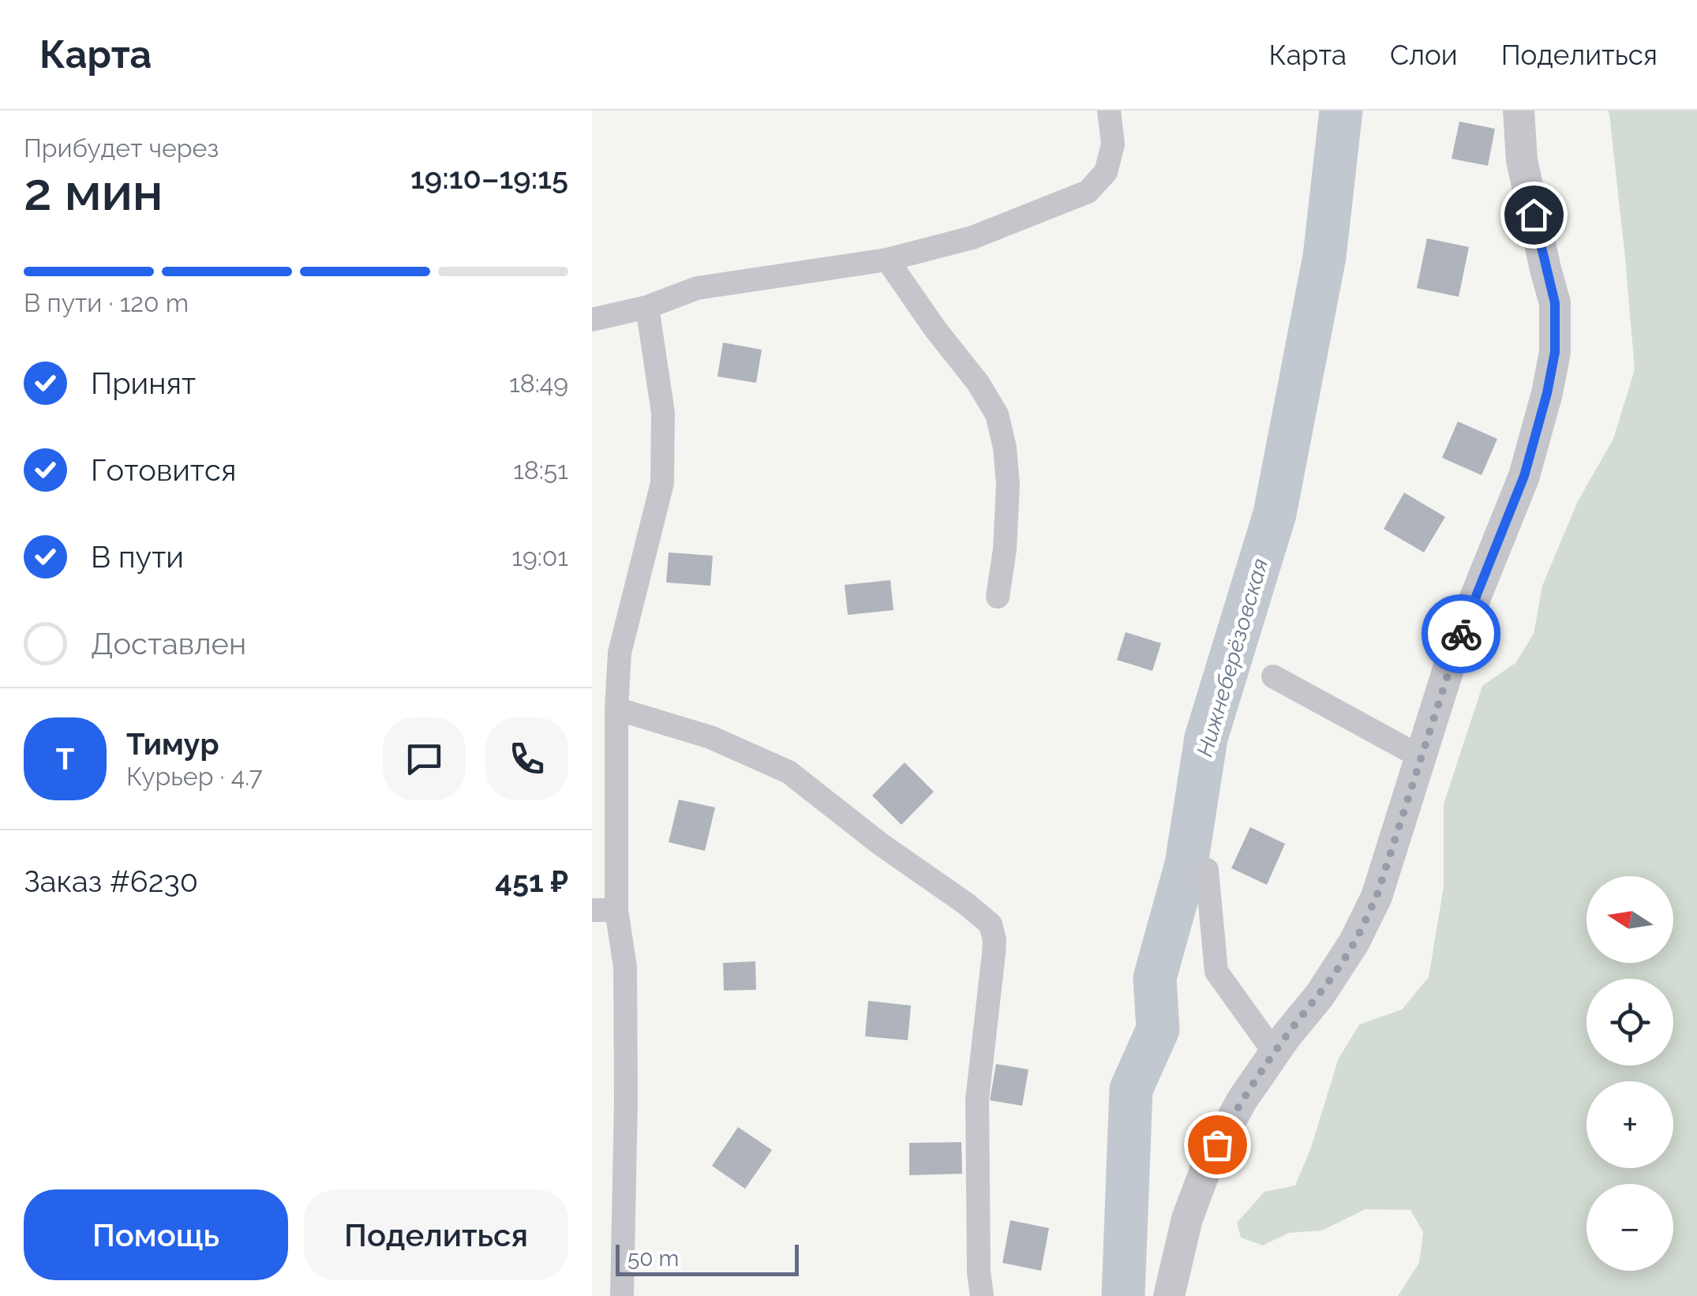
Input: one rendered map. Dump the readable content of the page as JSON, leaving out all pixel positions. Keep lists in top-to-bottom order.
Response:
{
  "water": ["Нижнеберёзовская"],
  "scale_bar": "50 m",
  "north": "left",
  "page": {
    "header": "Карта",
    "nav": ["Карта", "Слои", "Поделиться"],
    "heading": ["2 мин", "Прибудет через", "19:10–19:15"],
    "panel": [
      "Тимур",
      "Курьер · 4.7",
      "Заказ #6230",
      "451 ₽"
    ],
    "bar": "В пути · 120 m",
    "list": [
      ["Принят", "18:49"],
      ["Готовится", "18:51"],
      ["В пути", "19:01"],
      "Доставлен"
    ],
    "round": "Т",
    "map_buttons": ["+", "−"],
    "buttons": ["Помощь", "Поделиться"],
    "scale": "50 m"
  }
}
